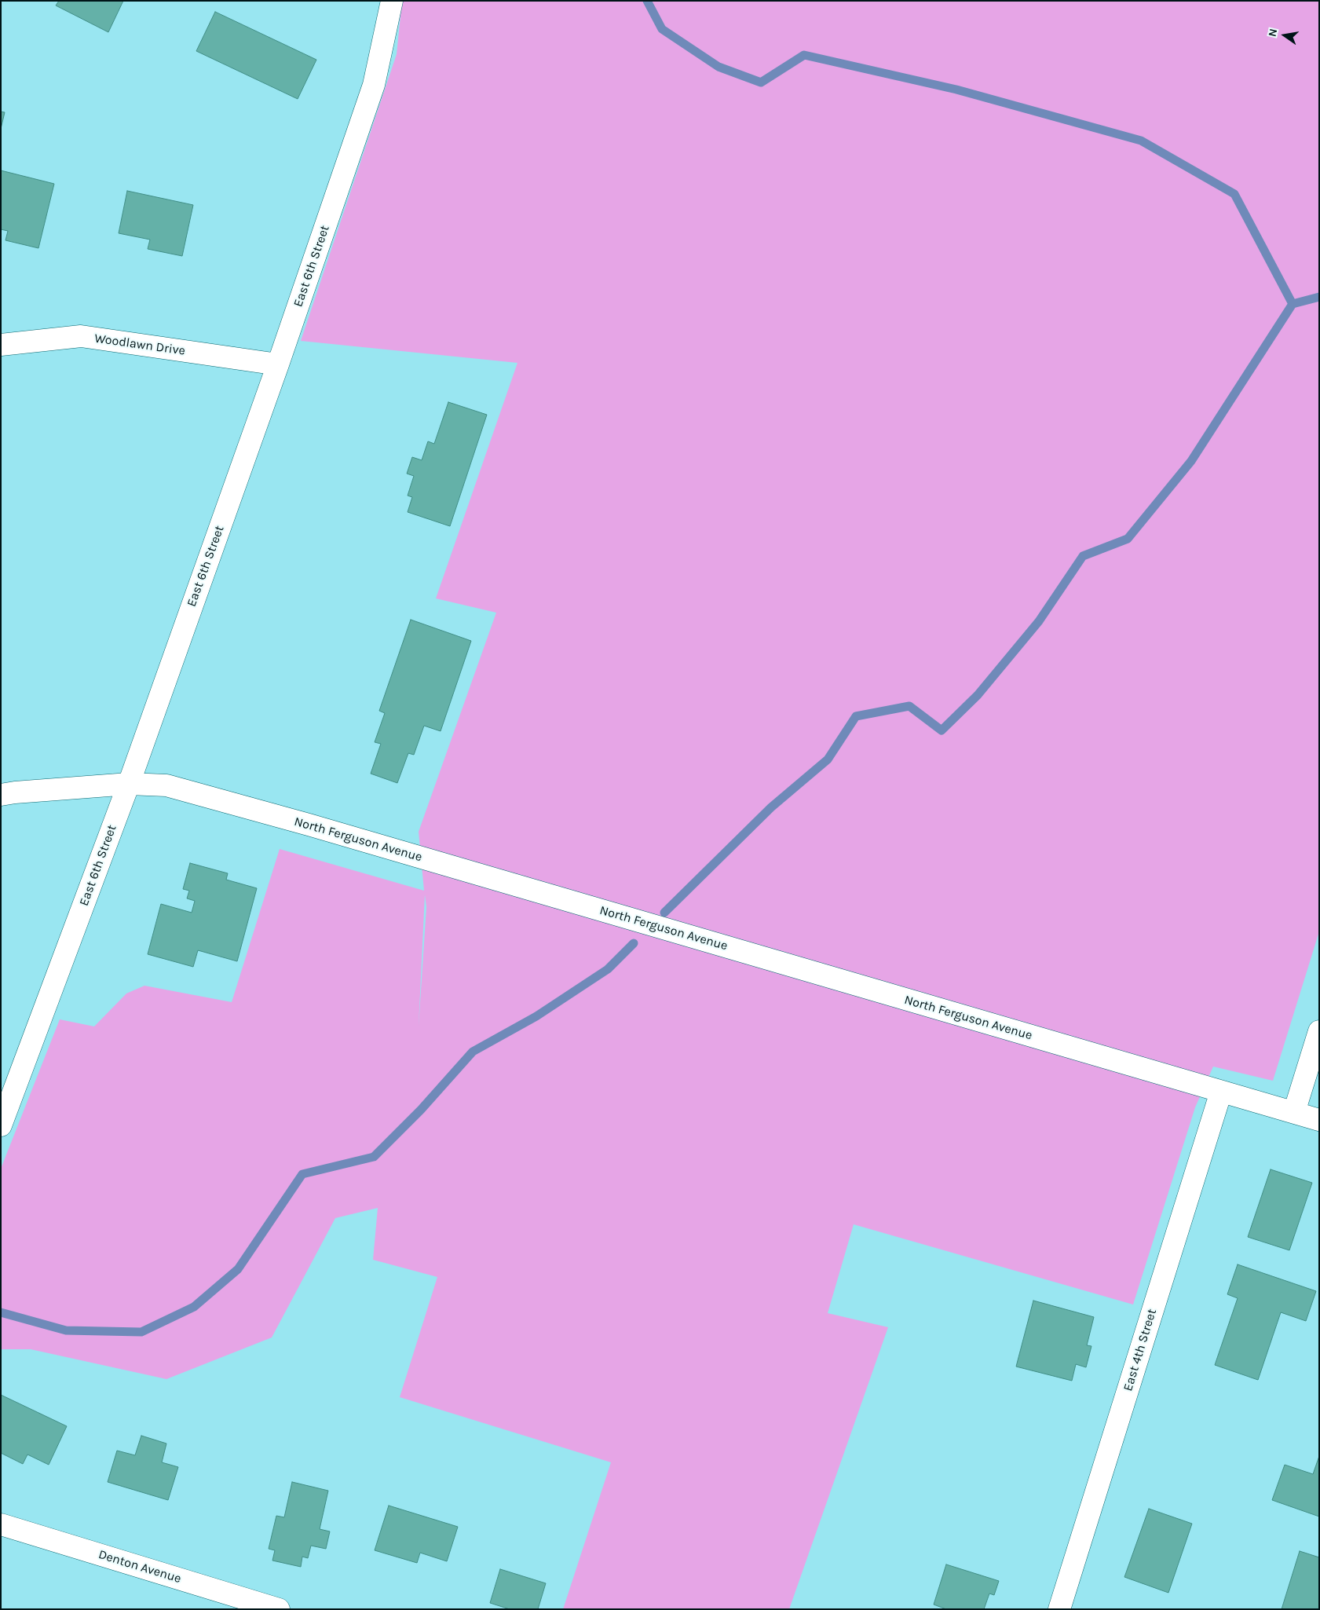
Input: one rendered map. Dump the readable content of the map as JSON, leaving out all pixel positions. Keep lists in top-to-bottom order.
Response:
{
  "streets": {
    "street": [
      "East 6th Street",
      "Woodlawn Drive",
      "North Ferguson Avenue",
      "East 4th Street",
      "Denton Avenue"
    ]
  },
  "crossings": [
    ["East 6th Street", "Woodlawn Drive"],
    ["East 6th Street", "North Ferguson Avenue"],
    ["North Ferguson Avenue", "East 4th Street"]
  ],
  "north": "left"
}
